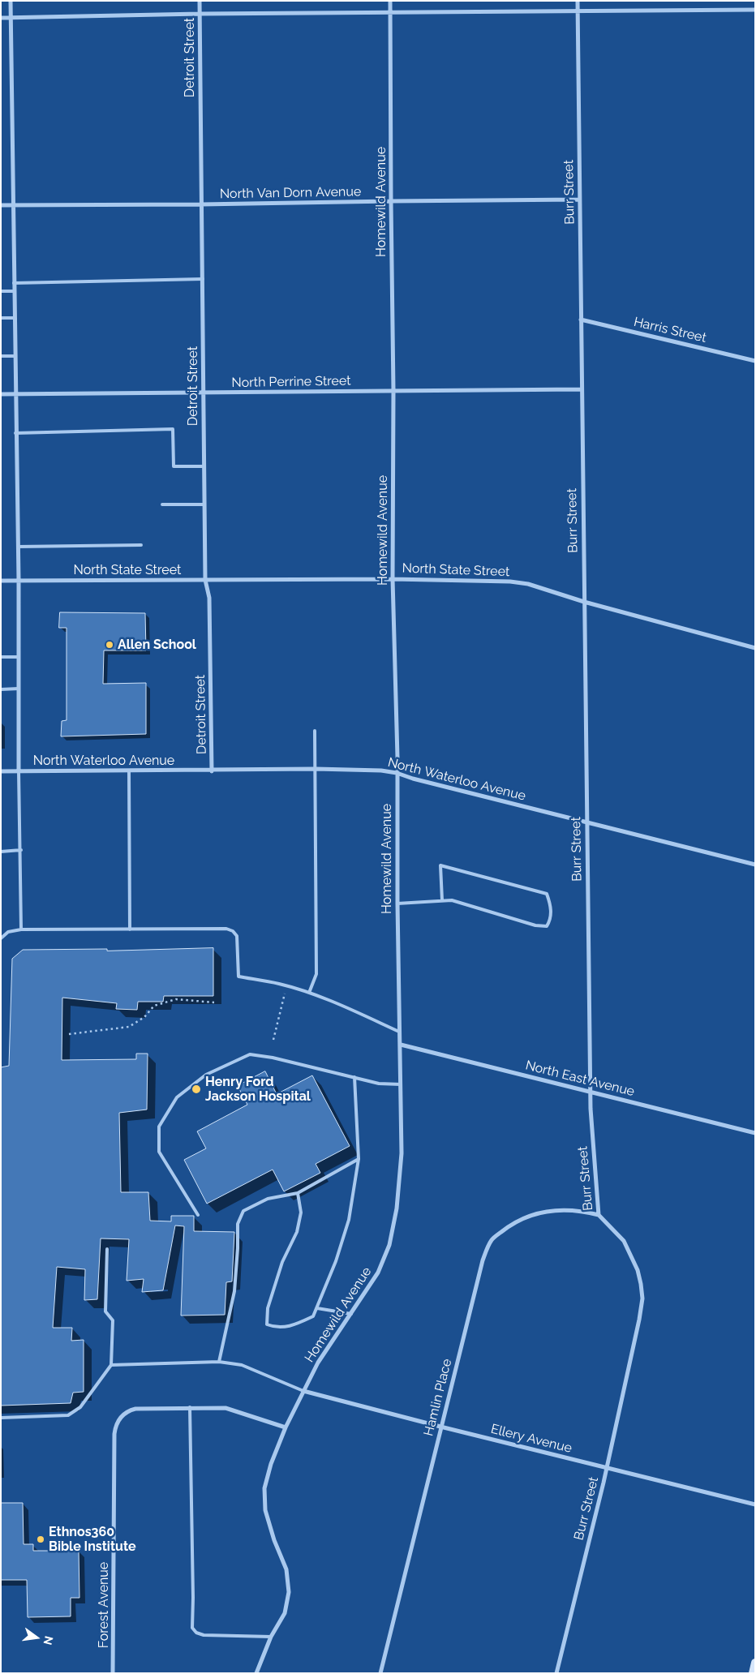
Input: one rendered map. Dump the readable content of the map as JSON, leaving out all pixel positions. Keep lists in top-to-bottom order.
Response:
{
  "streets": {
    "street": [
      "Detroit Street",
      "Burr Street",
      "North Van Dorn Avenue",
      "Homewild Avenue",
      "Harris Street",
      "North Perrine Street",
      "North State Street",
      "North Waterloo Avenue",
      "North East Avenue",
      "Hamlin Place",
      "Ellery Avenue",
      "Forest Avenue"
    ]
  },
  "crossings": [
    ["Detroit Street", "North Van Dorn Avenue"],
    ["Detroit Street", "North Perrine Street"],
    ["Detroit Street", "North State Street"],
    ["Detroit Street", "North Waterloo Avenue"],
    ["Burr Street", "North Van Dorn Avenue"],
    ["Burr Street", "Harris Street"],
    ["Burr Street", "North Perrine Street"],
    ["Burr Street", "North State Street"],
    ["Burr Street", "North Waterloo Avenue"],
    ["Burr Street", "North East Avenue"],
    ["Burr Street", "Hamlin Place"],
    ["Burr Street", "Ellery Avenue"],
    ["North Van Dorn Avenue", "Homewild Avenue"],
    ["Homewild Avenue", "North Perrine Street"],
    ["Homewild Avenue", "North State Street"],
    ["Homewild Avenue", "North Waterloo Avenue"],
    ["Homewild Avenue", "North East Avenue"],
    ["Homewild Avenue", "Ellery Avenue"],
    ["Hamlin Place", "Ellery Avenue"]
  ],
  "places": ["Allen School", "Henry Ford Jackson Hospital", "Ethnos360 Bible Institute"],
  "north": "right"
}
